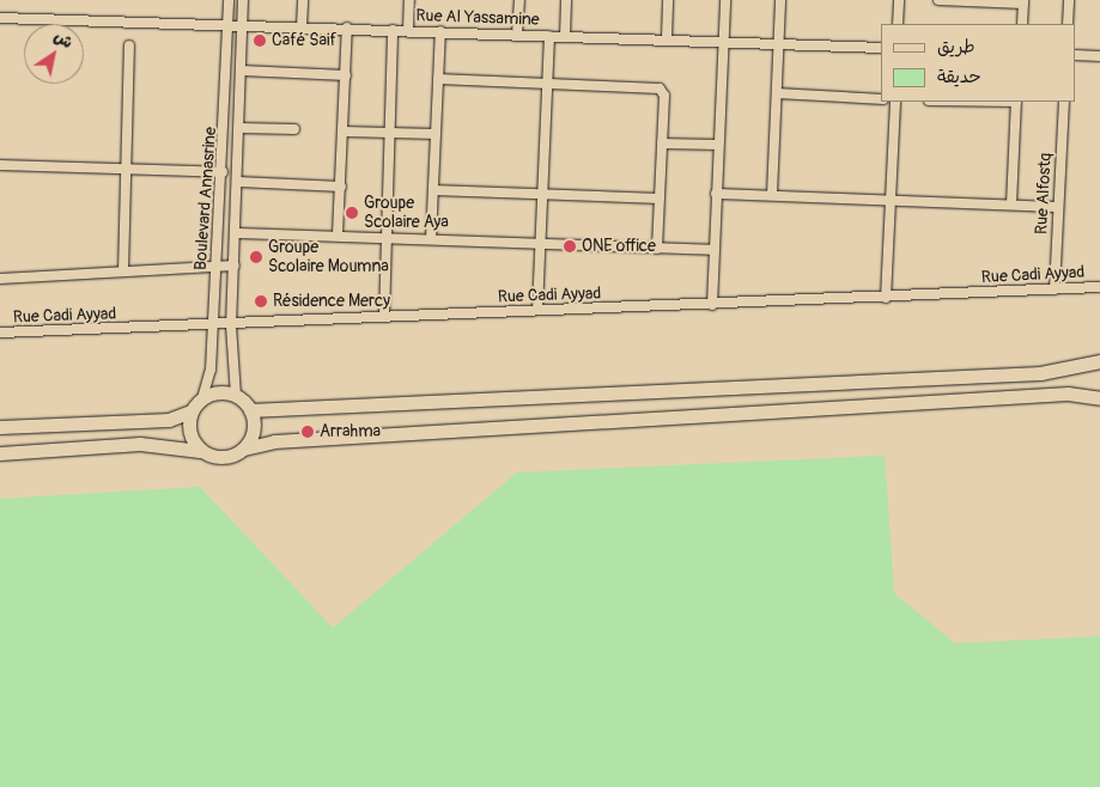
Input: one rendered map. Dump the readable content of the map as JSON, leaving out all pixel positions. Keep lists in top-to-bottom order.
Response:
{
  "streets": {
    "street": [
      "Rue Al Yassamine",
      "Rue Alfostq",
      "Boulevard Annasrine",
      "Rue Cadi Ayyad"
    ]
  },
  "crossings": [
    ["Rue Al Yassamine", "Boulevard Annasrine"],
    ["Rue Alfostq", "Rue Cadi Ayyad"],
    ["Boulevard Annasrine", "Rue Cadi Ayyad"]
  ],
  "places": [
    "Café Saif",
    "Groupe Scolaire Aya",
    "ONE office",
    "Groupe Scolaire Moumna",
    "Résidence Mercy",
    "Arrahma"
  ],
  "legend": ["طريق", "حديقة"],
  "north": "top right"
}
